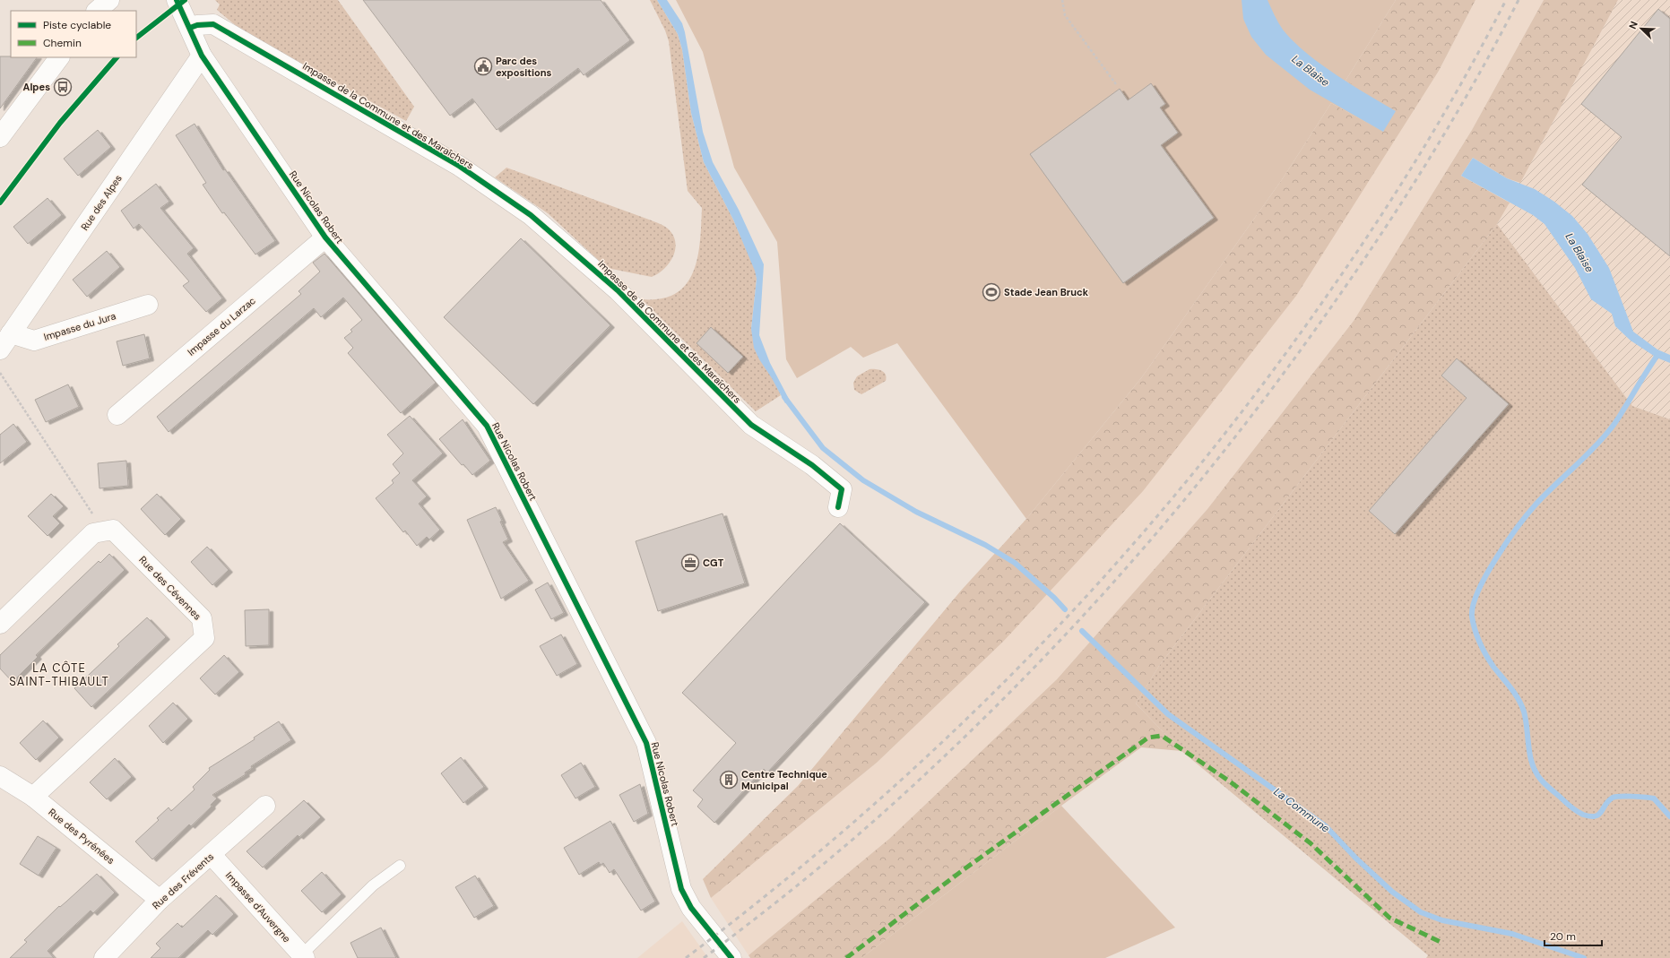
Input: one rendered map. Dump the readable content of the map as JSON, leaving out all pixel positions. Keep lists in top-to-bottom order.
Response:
{
  "streets": {
    "street": [
      "Impasse de la Commune et des Maraîchers",
      "Rue des Alpes",
      "Rue Nicolas Robert",
      "Impasse du Jura",
      "Impasse du Larzac",
      "Rue des Cévennes",
      "Rue des Pyrénées",
      "Rue des Frévents",
      "Impasse d'Auvergne"
    ]
  },
  "crossings": [
    ["Impasse de la Commune et des Maraîchers", "Rue Nicolas Robert"],
    ["Rue des Alpes", "Rue Nicolas Robert"],
    ["Rue des Alpes", "Impasse du Jura"],
    ["Rue Nicolas Robert", "Impasse du Larzac"],
    ["Rue des Cévennes", "Rue des Pyrénées"],
    ["Rue des Pyrénées", "Rue des Frévents"],
    ["Rue des Frévents", "Impasse d'Auvergne"]
  ],
  "districts": ["LA CÔTE SAINT-THIBAULT"],
  "water": ["La Blaise", "La Commune"],
  "places": {
    "public building": ["Parc des expositions"],
    "bus stop": ["Alpes"],
    "sports": ["Stade Jean Bruck"],
    "office": ["CGT"],
    "building": ["Centre Technique Municipal"]
  },
  "legend": ["Piste cyclable", "Chemin"],
  "scale_bar": "20 m",
  "north": "top left"
}
